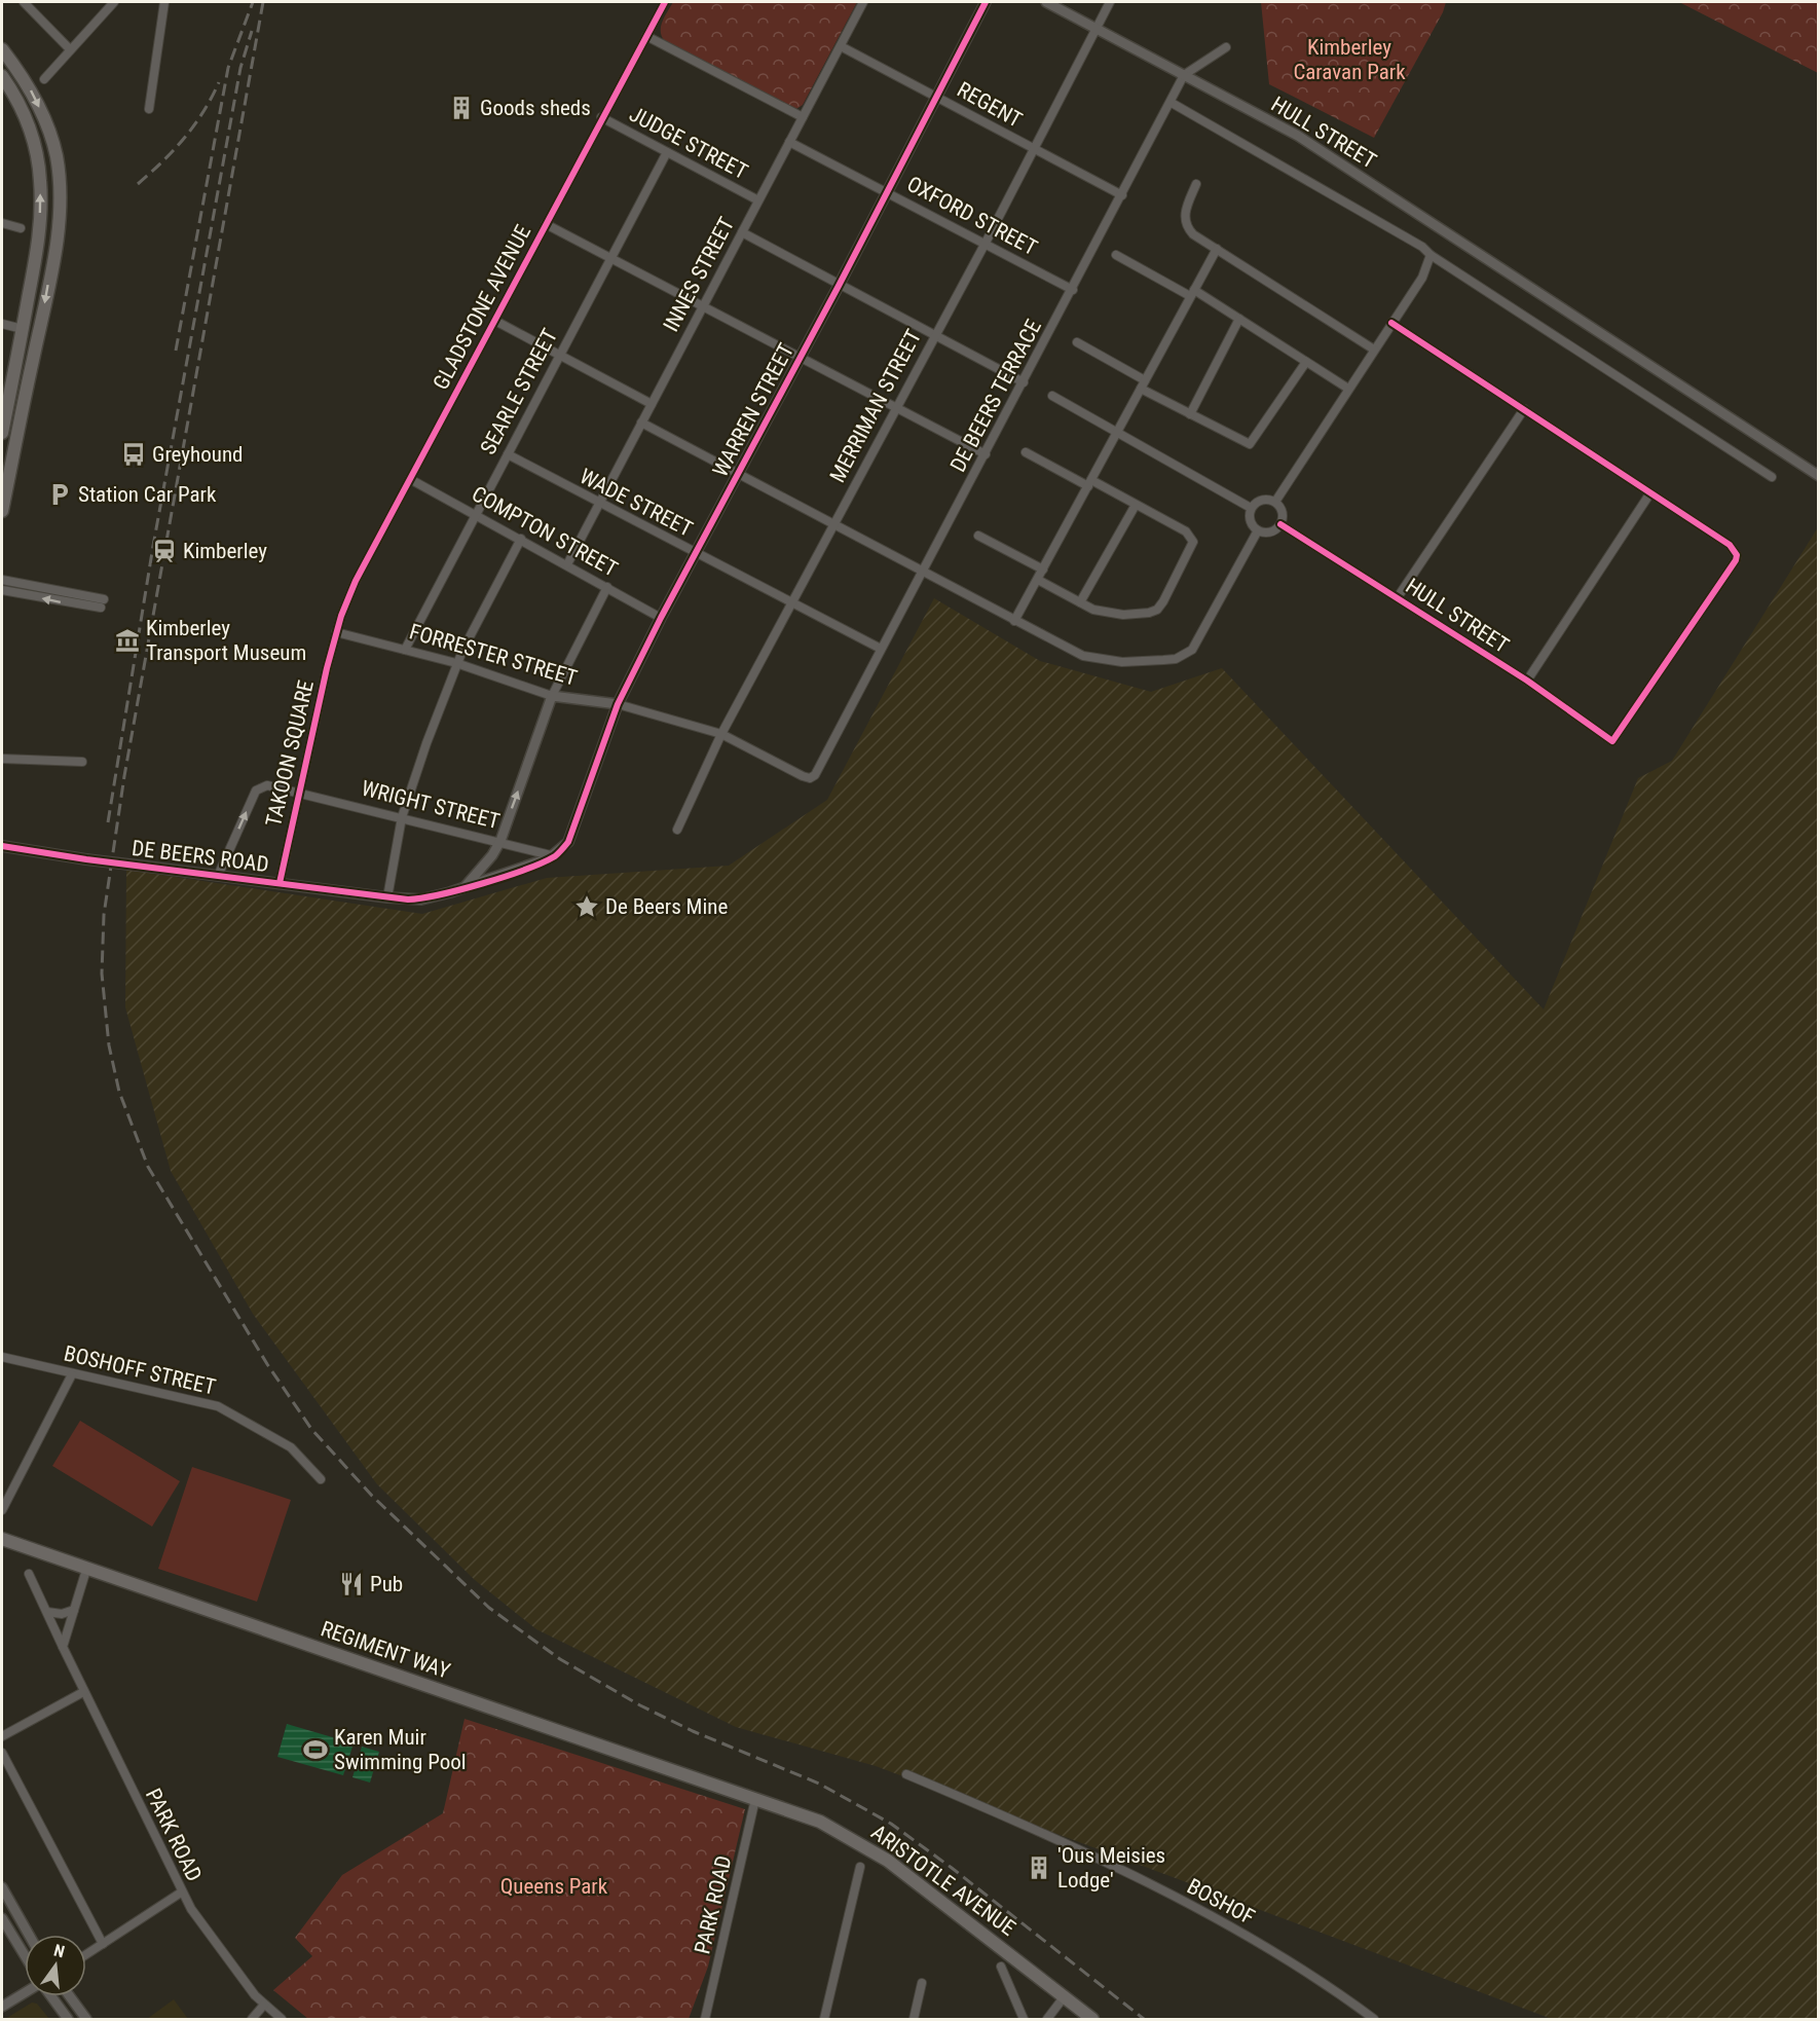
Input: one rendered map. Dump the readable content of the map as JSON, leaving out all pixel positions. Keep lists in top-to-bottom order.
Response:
{
  "streets": {
    "main road": ["REGIMENT WAY", "ARISTOTLE AVENUE"],
    "street": [
      "REGENT",
      "HULL STREET",
      "JUDGE STREET",
      "OXFORD STREET",
      "INNES STREET",
      "GLADSTONE AVENUE",
      "SEARLE STREET",
      "DE BEERS TERRACE",
      "MERRIMAN STREET",
      "WARREN STREET",
      "WADE STREET",
      "COMPTON STREET",
      "FORRESTER STREET",
      "TAKOON SQUARE",
      "WRIGHT STREET",
      "DE BEERS ROAD",
      "BOSHOFF STREET",
      "PARK ROAD",
      "BOSHOF"
    ]
  },
  "crossings": [
    ["REGENT", "INNES STREET"],
    ["REGENT", "DE BEERS TERRACE"],
    ["REGENT", "MERRIMAN STREET"],
    ["REGENT", "WARREN STREET"],
    ["HULL STREET", "DE BEERS TERRACE"],
    ["HULL STREET", "MERRIMAN STREET"],
    ["JUDGE STREET", "INNES STREET"],
    ["JUDGE STREET", "GLADSTONE AVENUE"],
    ["JUDGE STREET", "SEARLE STREET"],
    ["OXFORD STREET", "INNES STREET"],
    ["OXFORD STREET", "DE BEERS TERRACE"],
    ["OXFORD STREET", "MERRIMAN STREET"],
    ["OXFORD STREET", "WARREN STREET"],
    ["INNES STREET", "WADE STREET"],
    ["INNES STREET", "COMPTON STREET"],
    ["GLADSTONE AVENUE", "COMPTON STREET"],
    ["GLADSTONE AVENUE", "FORRESTER STREET"],
    ["GLADSTONE AVENUE", "TAKOON SQUARE"],
    ["SEARLE STREET", "WADE STREET"],
    ["SEARLE STREET", "COMPTON STREET"],
    ["SEARLE STREET", "FORRESTER STREET"],
    ["DE BEERS TERRACE", "WADE STREET"],
    ["DE BEERS TERRACE", "FORRESTER STREET"],
    ["MERRIMAN STREET", "WADE STREET"],
    ["MERRIMAN STREET", "FORRESTER STREET"],
    ["WARREN STREET", "WADE STREET"],
    ["WARREN STREET", "COMPTON STREET"],
    ["WARREN STREET", "FORRESTER STREET"],
    ["WARREN STREET", "DE BEERS ROAD"],
    ["FORRESTER STREET", "TAKOON SQUARE"],
    ["TAKOON SQUARE", "WRIGHT STREET"],
    ["TAKOON SQUARE", "DE BEERS ROAD"],
    ["WRIGHT STREET", "DE BEERS ROAD"],
    ["REGIMENT WAY", "PARK ROAD"],
    ["REGIMENT WAY", "ARISTOTLE AVENUE"],
    ["PARK ROAD", "ARISTOTLE AVENUE"]
  ],
  "parks": ["Kimberley Caravan Park", "Queens Park"],
  "places": {
    "building": ["Goods sheds", "'Ous Meisies Lodge'"],
    "bus stop": ["Greyhound"],
    "parking": ["Station Car Park"],
    "station": ["Kimberley"],
    "museum": ["Kimberley Transport Museum"],
    "place": ["De Beers Mine"],
    "restaurant": ["Pub"],
    "sports": ["Karen Muir Swimming Pool"]
  },
  "north": "top"
}
